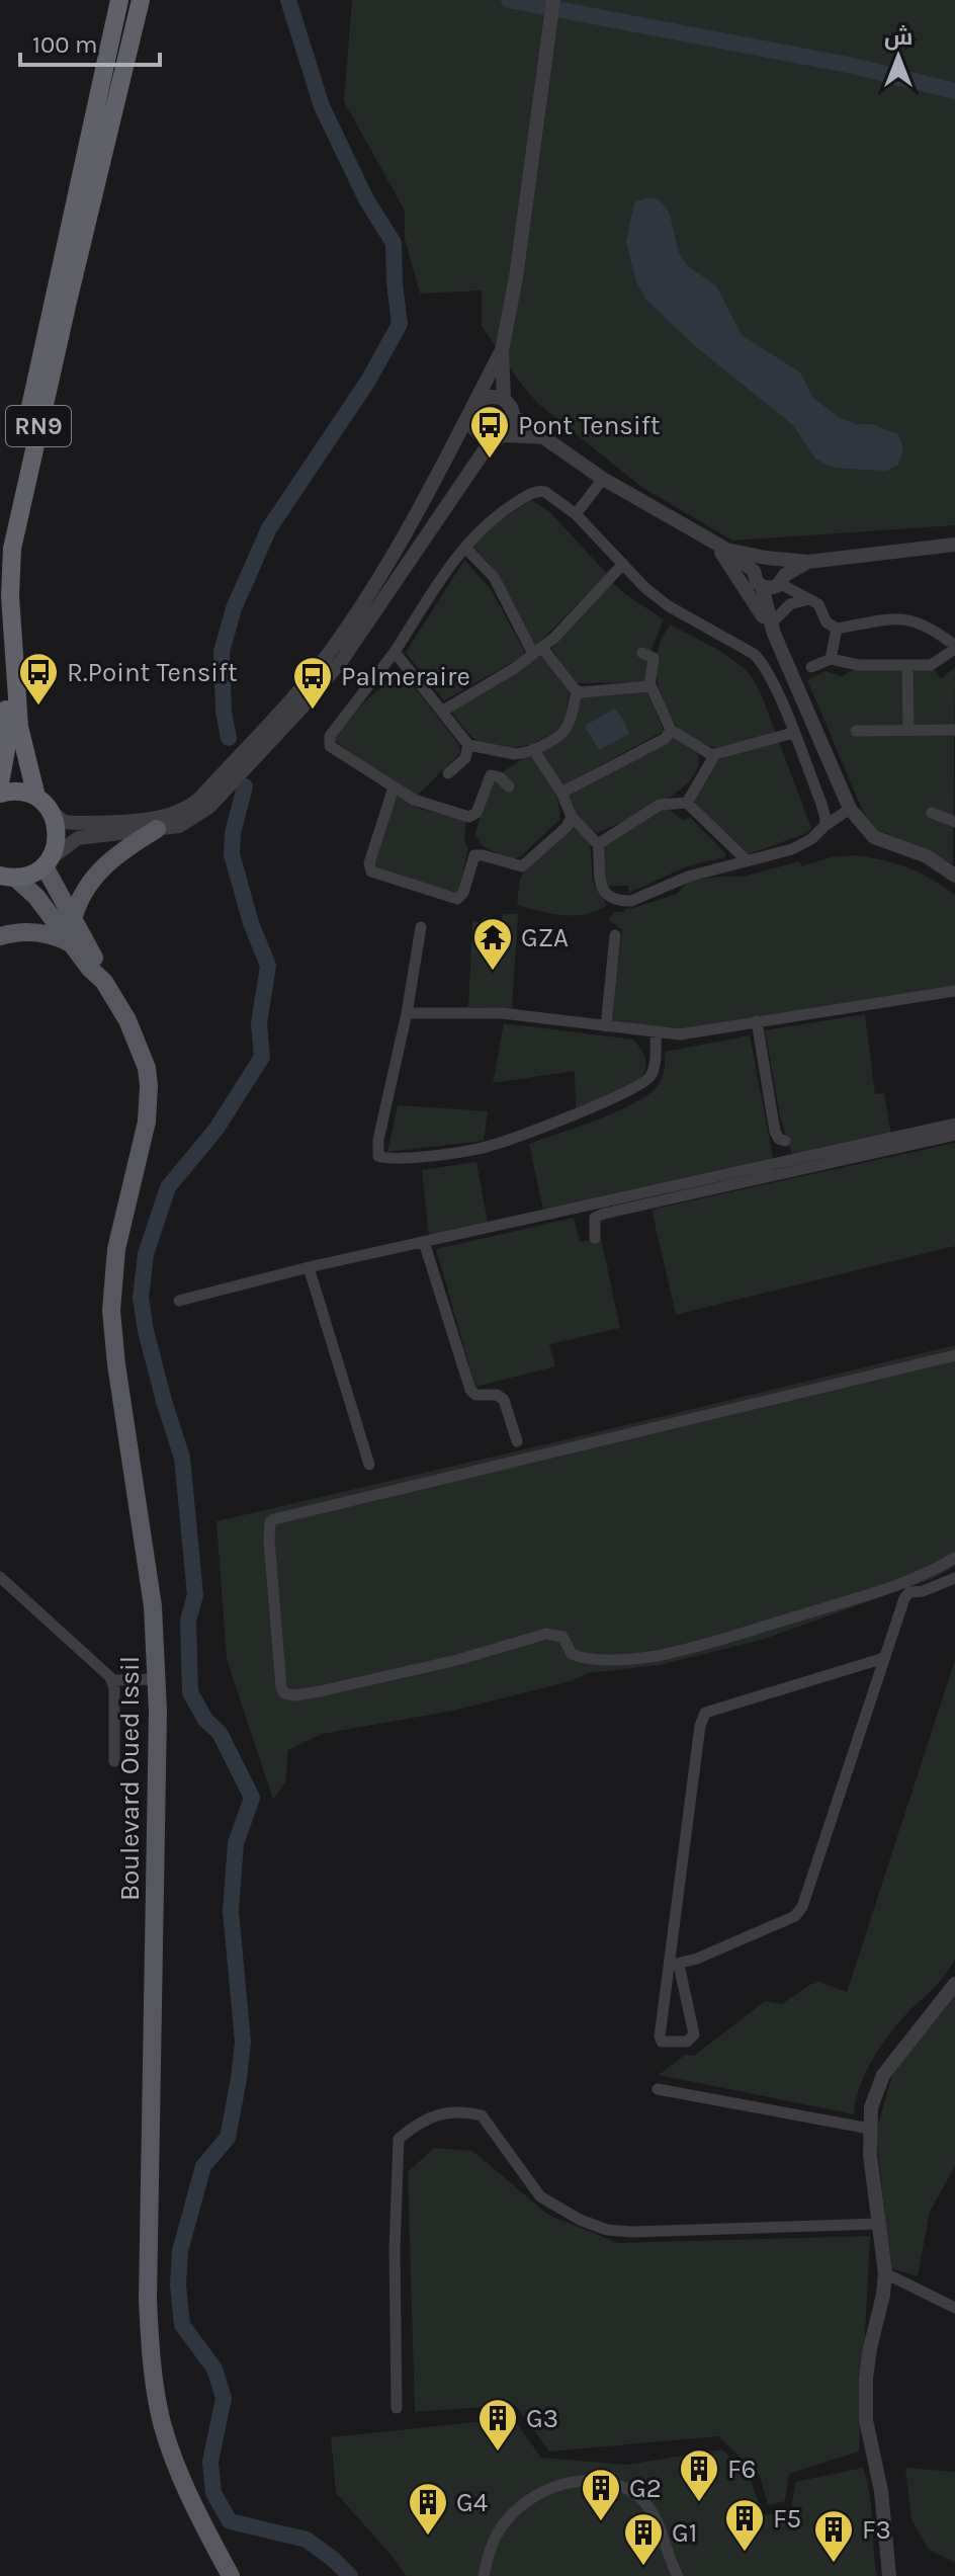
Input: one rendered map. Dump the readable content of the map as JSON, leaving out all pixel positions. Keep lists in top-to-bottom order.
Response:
{
  "streets": {
    "highway": ["RN9"],
    "main road": ["Boulevard Oued Issil"]
  },
  "places": {
    "bus stop": ["Pont Tensift", "R.Point Tensift", "Palmeraire"],
    "temple": ["GZA"],
    "building": [
      "G3",
      "F6",
      "G2",
      "G4",
      "F5",
      "F3",
      "G1"
    ]
  },
  "scale_bar": "100 m",
  "north": "top"
}
